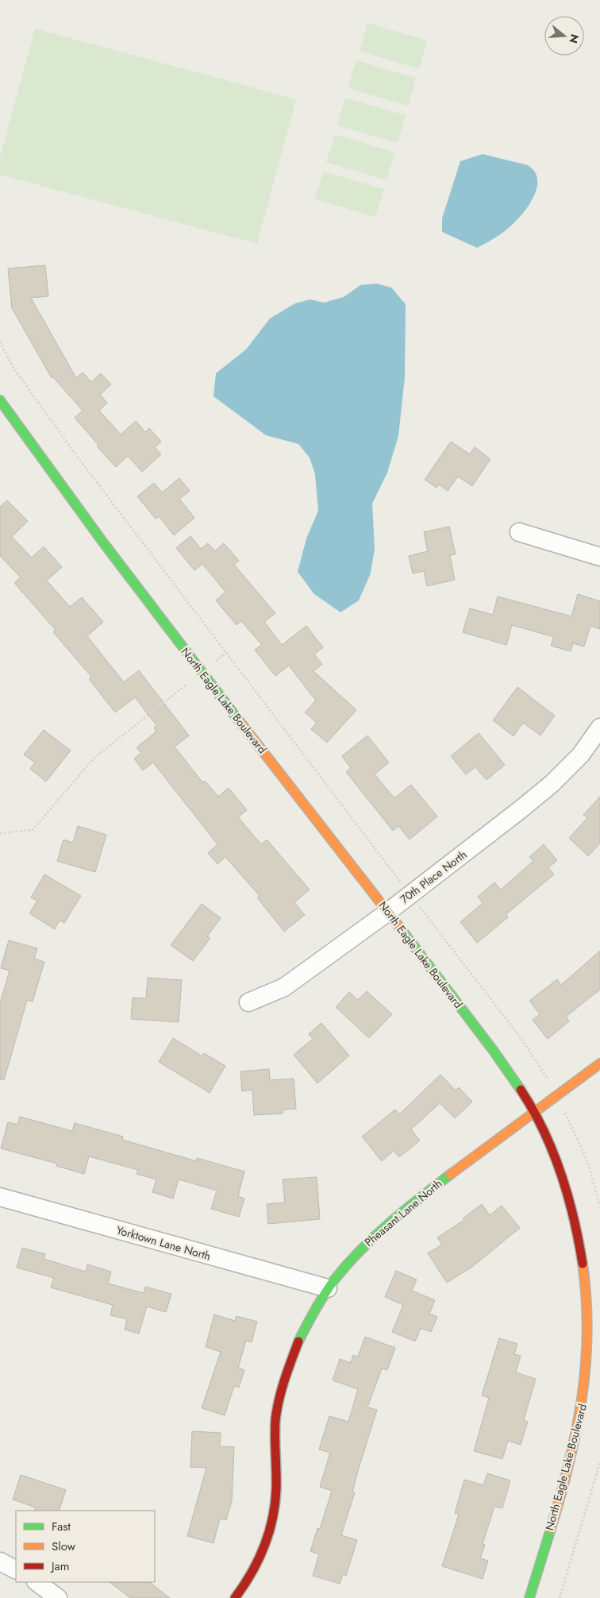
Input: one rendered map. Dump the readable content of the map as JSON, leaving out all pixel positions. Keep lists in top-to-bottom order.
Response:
{
  "streets": {
    "street": [
      "North Eagle Lake Boulevard",
      "70th Place North",
      "Pheasant Lane North",
      "Yorktown Lane North"
    ]
  },
  "crossings": [
    ["North Eagle Lake Boulevard", "70th Place North"],
    ["North Eagle Lake Boulevard", "Pheasant Lane North"],
    ["Pheasant Lane North", "Yorktown Lane North"]
  ],
  "legend": ["Fast", "Slow", "Jam"],
  "north": "right"
}
